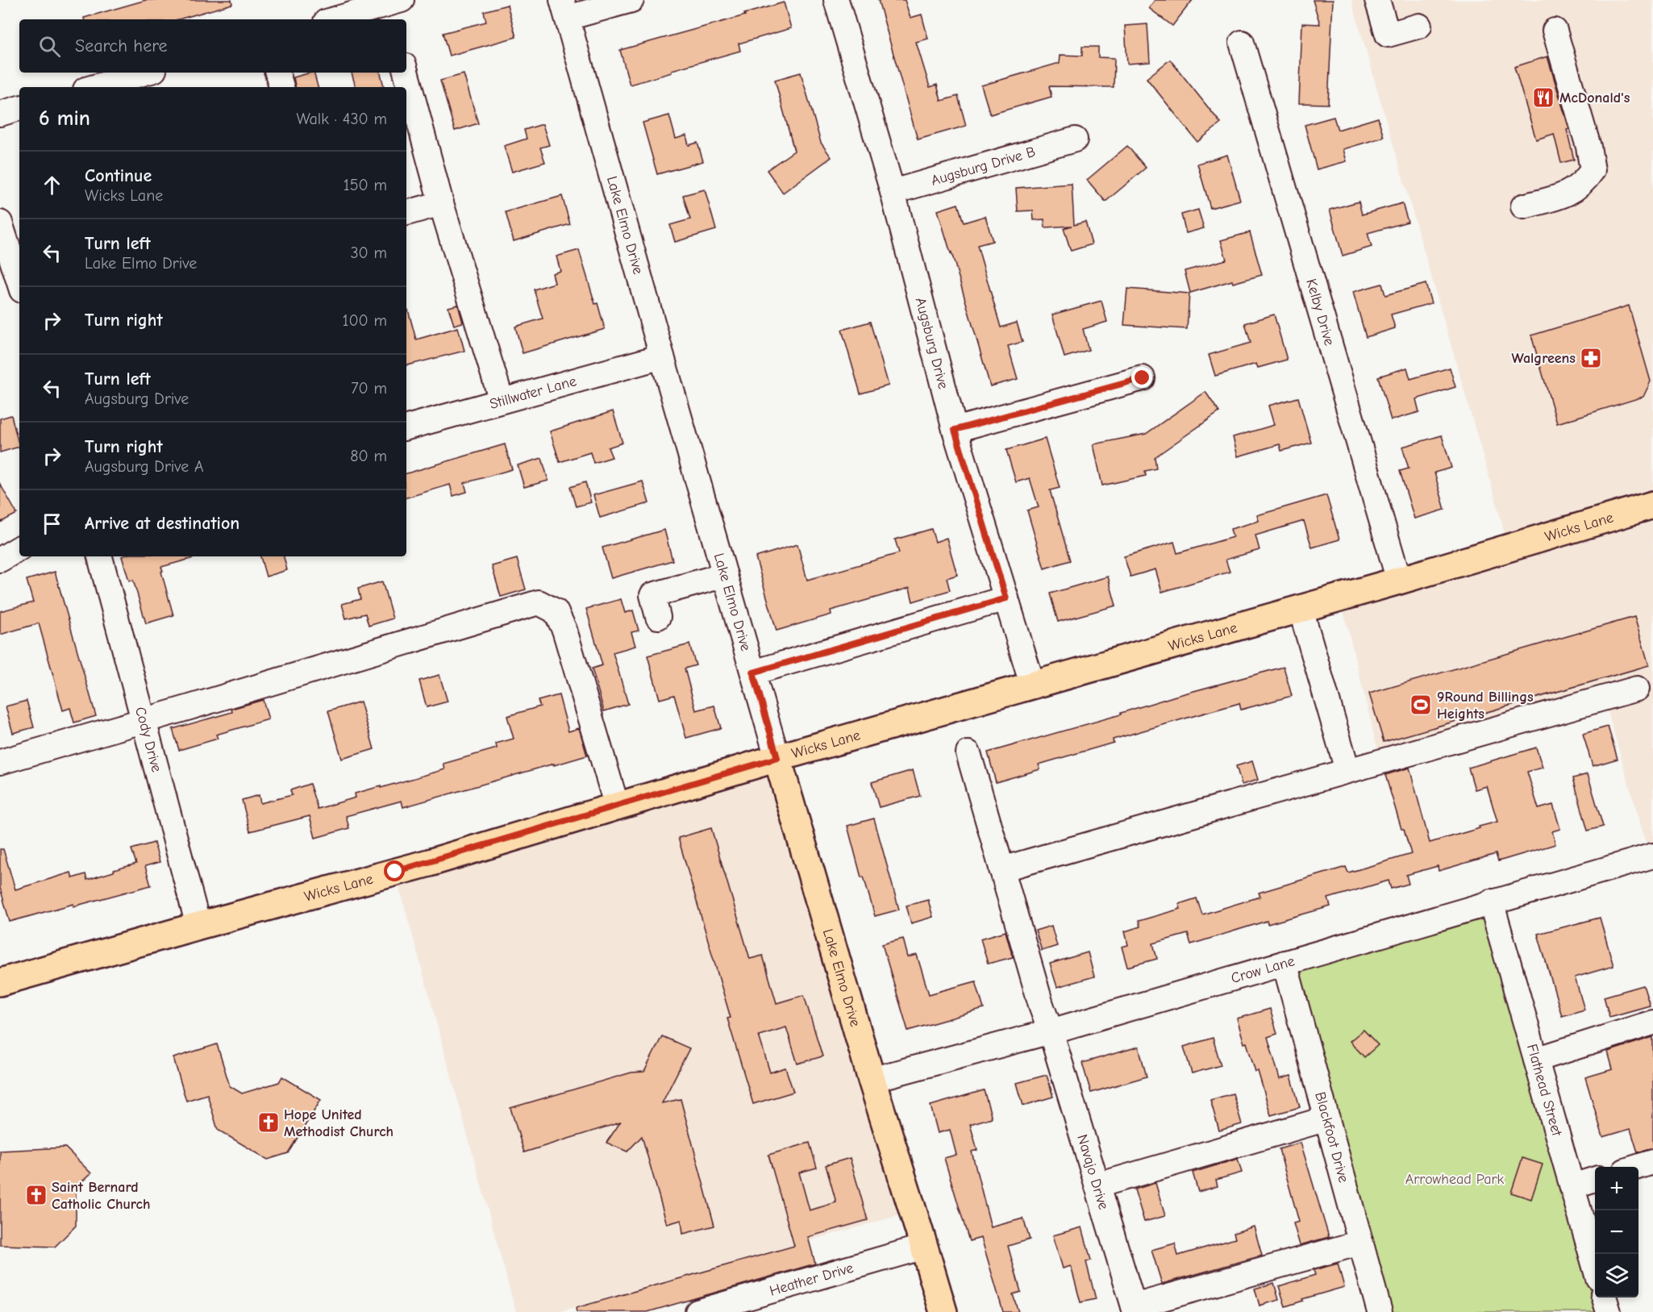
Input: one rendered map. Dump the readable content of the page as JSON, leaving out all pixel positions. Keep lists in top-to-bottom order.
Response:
{
  "streets": {
    "main road": ["Lake Elmo Drive", "Wicks Lane"],
    "street": [
      "Augsburg Drive B",
      "Kelby Drive",
      "Augsburg Drive",
      "Stillwater Lane",
      "Cody Drive",
      "Crow Lane",
      "Flathead Street",
      "Blackfoot Drive",
      "Navajo Drive",
      "Heather Drive"
    ]
  },
  "crossings": [
    ["Augsburg Drive B", "Augsburg Drive"],
    ["Lake Elmo Drive", "Stillwater Lane"],
    ["Lake Elmo Drive", "Wicks Lane"],
    ["Lake Elmo Drive", "Crow Lane"],
    ["Lake Elmo Drive", "Heather Drive"],
    ["Kelby Drive", "Wicks Lane"],
    ["Augsburg Drive", "Wicks Lane"],
    ["Wicks Lane", "Cody Drive"],
    ["Crow Lane", "Flathead Street"],
    ["Crow Lane", "Blackfoot Drive"],
    ["Crow Lane", "Navajo Drive"]
  ],
  "parks": ["Arrowhead Park"],
  "places": {
    "restaurant": ["McDonald's"],
    "pharmacy": ["Walgreens"],
    "sports": ["9Round Billings Heights"],
    "church": ["Hope United Methodist Church", "Saint Bernard Catholic Church"]
  },
  "page": {
    "search": "Search here",
    "heading": ["6 min", "Walk · 430 m"],
    "list": [
      ["Continue", "Wicks Lane", "150 m"],
      ["Turn left", "Lake Elmo Drive", "30 m"],
      ["Turn right", "100 m"],
      ["Turn left", "Augsburg Drive", "70 m"],
      ["Turn right", "Augsburg Drive A", "80 m"],
      "Arrive at destination"
    ],
    "map_buttons": ["+", "−"]
  }
}
